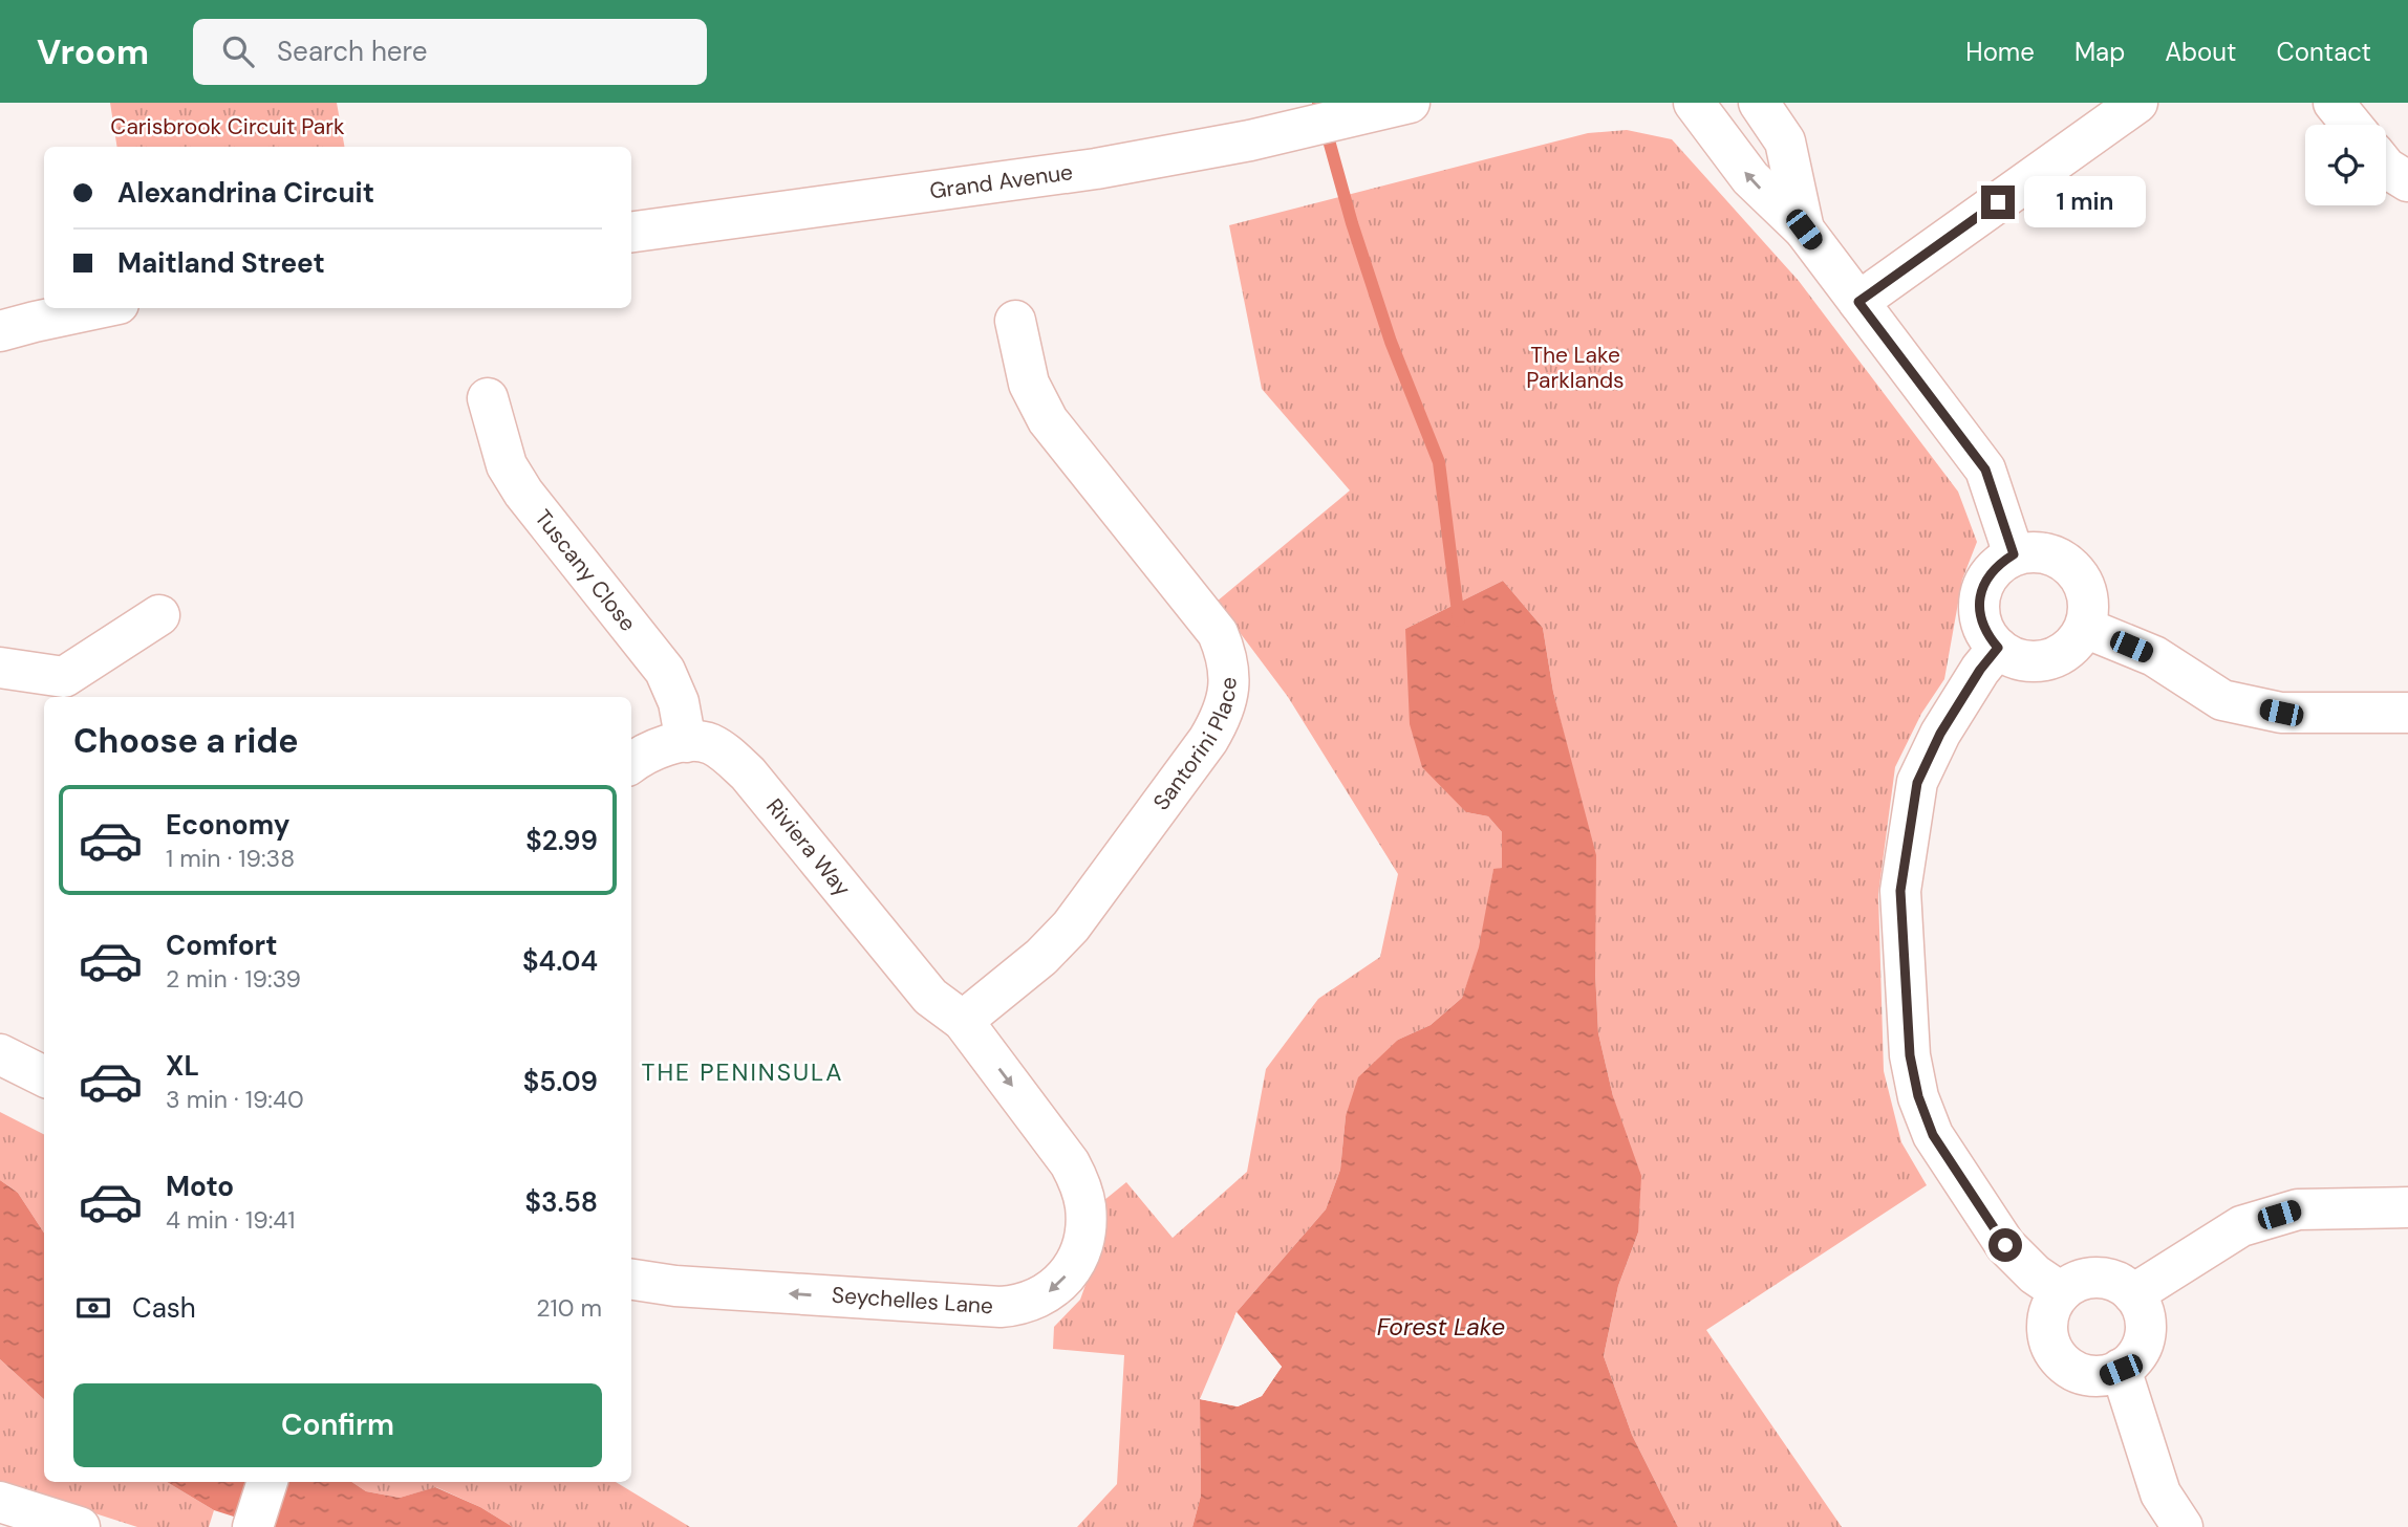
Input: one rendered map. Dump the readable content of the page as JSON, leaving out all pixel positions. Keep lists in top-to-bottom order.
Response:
{
  "streets": {
    "street": [
      "Grand Avenue",
      "Tuscany Close",
      "Santorini Place",
      "Riviera Way",
      "Seychelles Lane"
    ]
  },
  "crossings": [
    ["Tuscany Close", "Riviera Way"],
    ["Santorini Place", "Riviera Way"],
    ["Santorini Place", "Seychelles Lane"],
    ["Riviera Way", "Seychelles Lane"]
  ],
  "districts": ["THE PENINSULA"],
  "water": ["Forest Lake"],
  "parks": ["Carisbrook Circuit Park", "The Lake Parklands"],
  "page": {
    "header": "Vroom",
    "search": "Search here",
    "nav": [
      "Home",
      "Map",
      "About",
      "Contact"
    ],
    "banner": ["Alexandrina Circuit", "Maitland Street"],
    "bubble": "1 min",
    "heading": "Choose a ride",
    "list": [
      {
        "name": "Economy",
        "note": "1 min · 19:38",
        "value": "$2.99"
      },
      {
        "name": "Comfort",
        "note": "2 min · 19:39",
        "value": "$4.04"
      },
      {
        "name": "XL",
        "note": "3 min · 19:40",
        "value": "$5.09"
      },
      {
        "name": "Moto",
        "note": "4 min · 19:41",
        "value": "$3.58"
      }
    ],
    "pay": ["Cash", "210 m"],
    "buttons": "Confirm"
  }
}
